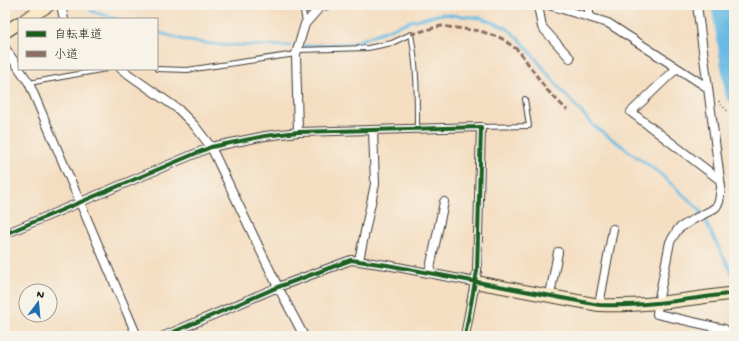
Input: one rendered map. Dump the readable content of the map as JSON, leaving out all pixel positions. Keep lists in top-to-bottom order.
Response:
{
  "legend": ["自転車道", "小道"],
  "north": "top"
}
